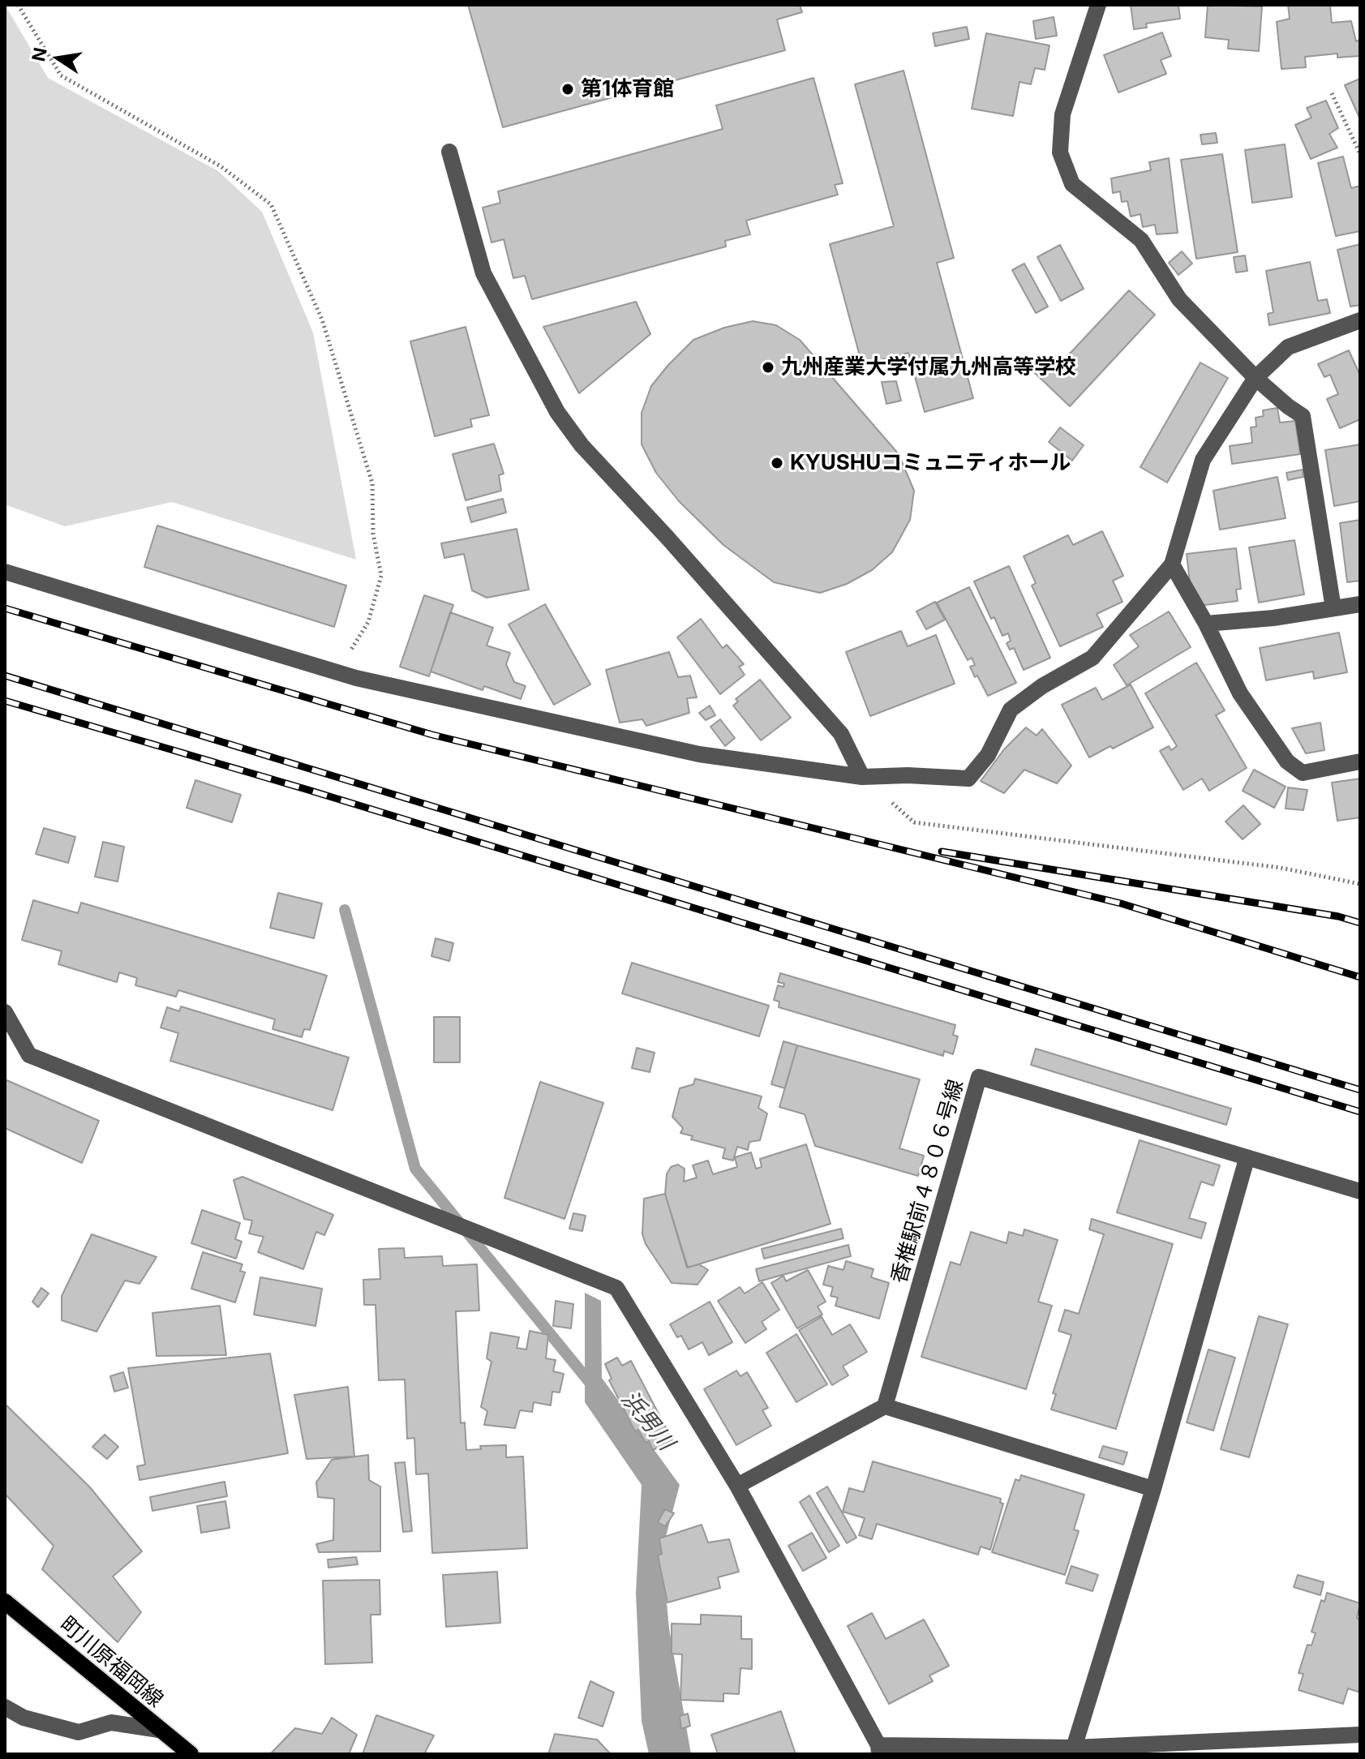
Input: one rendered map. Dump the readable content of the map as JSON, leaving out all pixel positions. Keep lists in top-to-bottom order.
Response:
{
  "streets": {
    "main road": ["町川原福岡線"],
    "street": ["香椎駅前４８０６号線"]
  },
  "water": ["浜男川"],
  "places": ["第1体育館", "九州産業大学付属九州高等学校", "KYUSHUコミュニティホール"],
  "north": "left"
}
